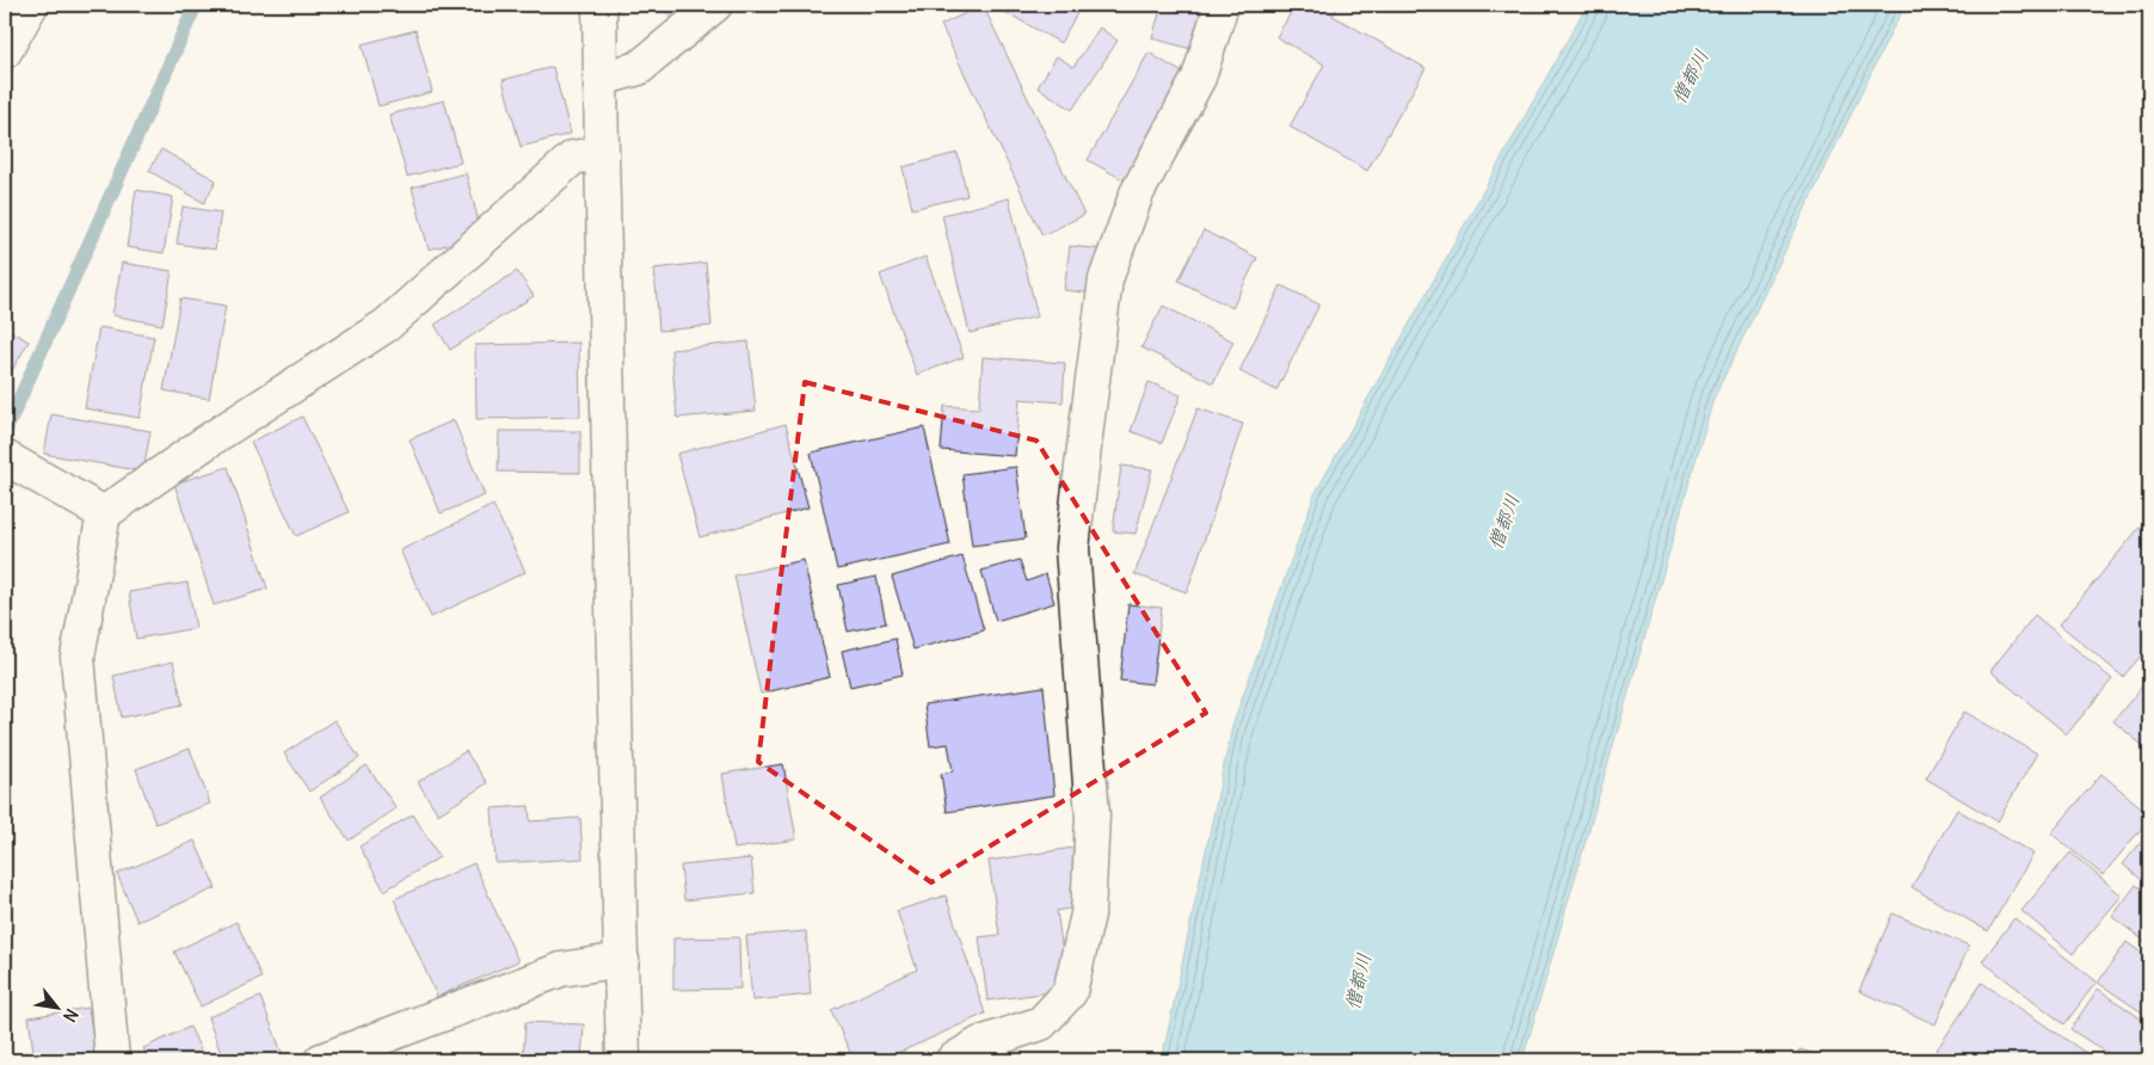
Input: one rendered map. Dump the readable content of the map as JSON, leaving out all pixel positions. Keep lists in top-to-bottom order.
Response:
{
  "water": ["僧都川"],
  "north": "bottom right"
}
